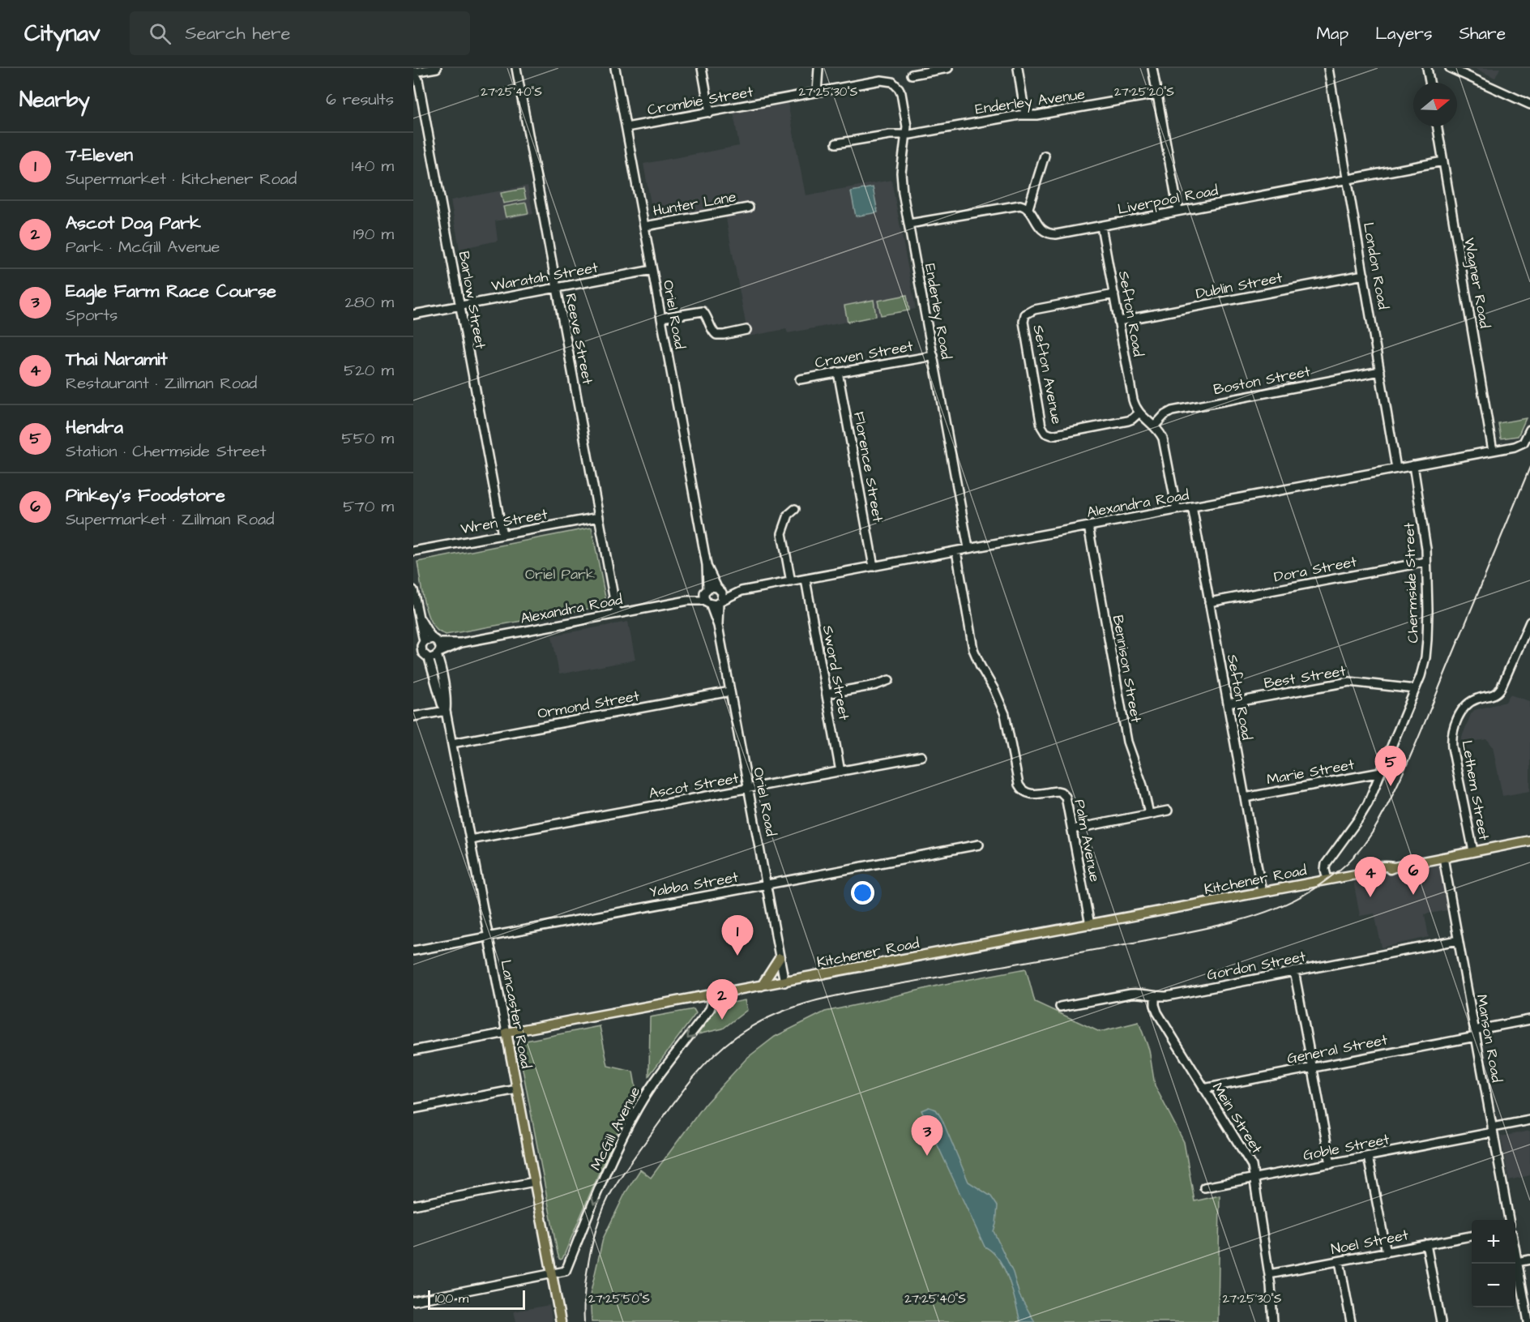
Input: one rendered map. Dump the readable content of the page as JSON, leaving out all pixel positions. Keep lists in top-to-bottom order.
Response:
{
  "streets": {
    "main road": ["Kitchener Road", "Lancaster Road"],
    "street": [
      "Crombie Street",
      "Enderley Avenue",
      "Liverpool Road",
      "Hunter Lane",
      "London Road",
      "Waratah Street",
      "Wagner Road",
      "Dublin Street",
      "Barlow Street",
      "Enderley Road",
      "Sefton Road",
      "Oriel Road",
      "Reeve Street",
      "Craven Street",
      "Sefton Avenue",
      "Boston Street",
      "Florence Street",
      "Alexandra Road",
      "Wren Street",
      "Dora Street",
      "Chermside Street",
      "Bennison Street",
      "Sword Street",
      "Best Street",
      "Ormond Street",
      "Marie Street",
      "Ascot Street",
      "Lethem Street",
      "Palm Avenue",
      "Yabba Street",
      "Gordon Street",
      "Manson Road",
      "General Street",
      "Mein Street",
      "McGill Avenue",
      "Goble Street",
      "Noel Street"
    ]
  },
  "crossings": [
    ["Crombie Street", "Enderley Road"],
    ["Crombie Street", "Oriel Road"],
    ["Enderley Avenue", "Enderley Road"],
    ["Liverpool Road", "London Road"],
    ["Liverpool Road", "Wagner Road"],
    ["Liverpool Road", "Sefton Road"],
    ["Hunter Lane", "Oriel Road"],
    ["London Road", "Dublin Street"],
    ["London Road", "Boston Street"],
    ["London Road", "Alexandra Road"],
    ["Waratah Street", "Barlow Street"],
    ["Waratah Street", "Oriel Road"],
    ["Waratah Street", "Reeve Street"],
    ["Wagner Road", "Alexandra Road"],
    ["Dublin Street", "Sefton Road"],
    ["Barlow Street", "Wren Street"],
    ["Enderley Road", "Craven Street"],
    ["Enderley Road", "Alexandra Road"],
    ["Sefton Road", "Sefton Avenue"],
    ["Sefton Road", "Boston Street"],
    ["Sefton Road", "Alexandra Road"],
    ["Sefton Road", "Dora Street"],
    ["Sefton Road", "Best Street"],
    ["Sefton Road", "Marie Street"],
    ["Sefton Road", "Kitchener Road"],
    ["Oriel Road", "Alexandra Road"],
    ["Oriel Road", "Ormond Street"],
    ["Oriel Road", "Ascot Street"],
    ["Oriel Road", "Kitchener Road"],
    ["Oriel Road", "Yabba Street"],
    ["Reeve Street", "Alexandra Road"],
    ["Reeve Street", "Wren Street"],
    ["Craven Street", "Florence Street"],
    ["Florence Street", "Alexandra Road"],
    ["Alexandra Road", "Chermside Street"],
    ["Alexandra Road", "Bennison Street"],
    ["Alexandra Road", "Sword Street"],
    ["Alexandra Road", "Palm Avenue"],
    ["Alexandra Road", "Lancaster Road"],
    ["Dora Street", "Chermside Street"],
    ["Chermside Street", "Best Street"],
    ["Chermside Street", "Marie Street"],
    ["Chermside Street", "Kitchener Road"],
    ["Sword Street", "Ascot Street"],
    ["Ormond Street", "Lancaster Road"],
    ["Ascot Street", "Lancaster Road"],
    ["Lethem Street", "Kitchener Road"],
    ["Palm Avenue", "Kitchener Road"],
    ["Kitchener Road", "Lancaster Road"],
    ["Kitchener Road", "Manson Road"],
    ["Kitchener Road", "McGill Avenue"],
    ["Yabba Street", "Lancaster Road"],
    ["Gordon Street", "Manson Road"],
    ["Gordon Street", "Mein Street"],
    ["Lancaster Road", "McGill Avenue"],
    ["Manson Road", "General Street"],
    ["Manson Road", "Goble Street"],
    ["General Street", "Mein Street"],
    ["Mein Street", "Goble Street"],
    ["Mein Street", "Noel Street"]
  ],
  "one_way": ["McGill Avenue"],
  "parks": ["Oriel Park"],
  "scale_bar": "100 m",
  "north": "right",
  "page": {
    "header": "Citynav",
    "search": "Search here",
    "nav": ["Map", "Layers", "Share"],
    "heading": ["Nearby", "6 results"],
    "list": [
      {
        "mark": "1",
        "name": "7-Eleven",
        "note": "Supermarket · Kitchener Road",
        "value": "140 m"
      },
      {
        "mark": "2",
        "name": "Ascot Dog Park",
        "note": "Park · McGill Avenue",
        "value": "190 m"
      },
      {
        "mark": "3",
        "name": "Eagle Farm Race Course",
        "note": "Sports",
        "value": "280 m"
      },
      {
        "mark": "4",
        "name": "Thai Naramit",
        "note": "Restaurant · Zillman Road",
        "value": "520 m"
      },
      {
        "mark": "5",
        "name": "Hendra",
        "note": "Station · Chermside Street",
        "value": "550 m"
      },
      {
        "mark": "6",
        "name": "Pinkey's Foodstore",
        "note": "Supermarket · Zillman Road",
        "value": "570 m"
      }
    ],
    "pins": [
      "5",
      "6",
      "4",
      "1",
      "2",
      "3"
    ],
    "map_buttons": ["+", "−"],
    "scale": "100 m"
  },
  "coordinates": [
    "27°25'40\"S",
    "27°25'30\"S",
    "27°25'20\"S",
    "27°25'50\"S"
  ]
}
